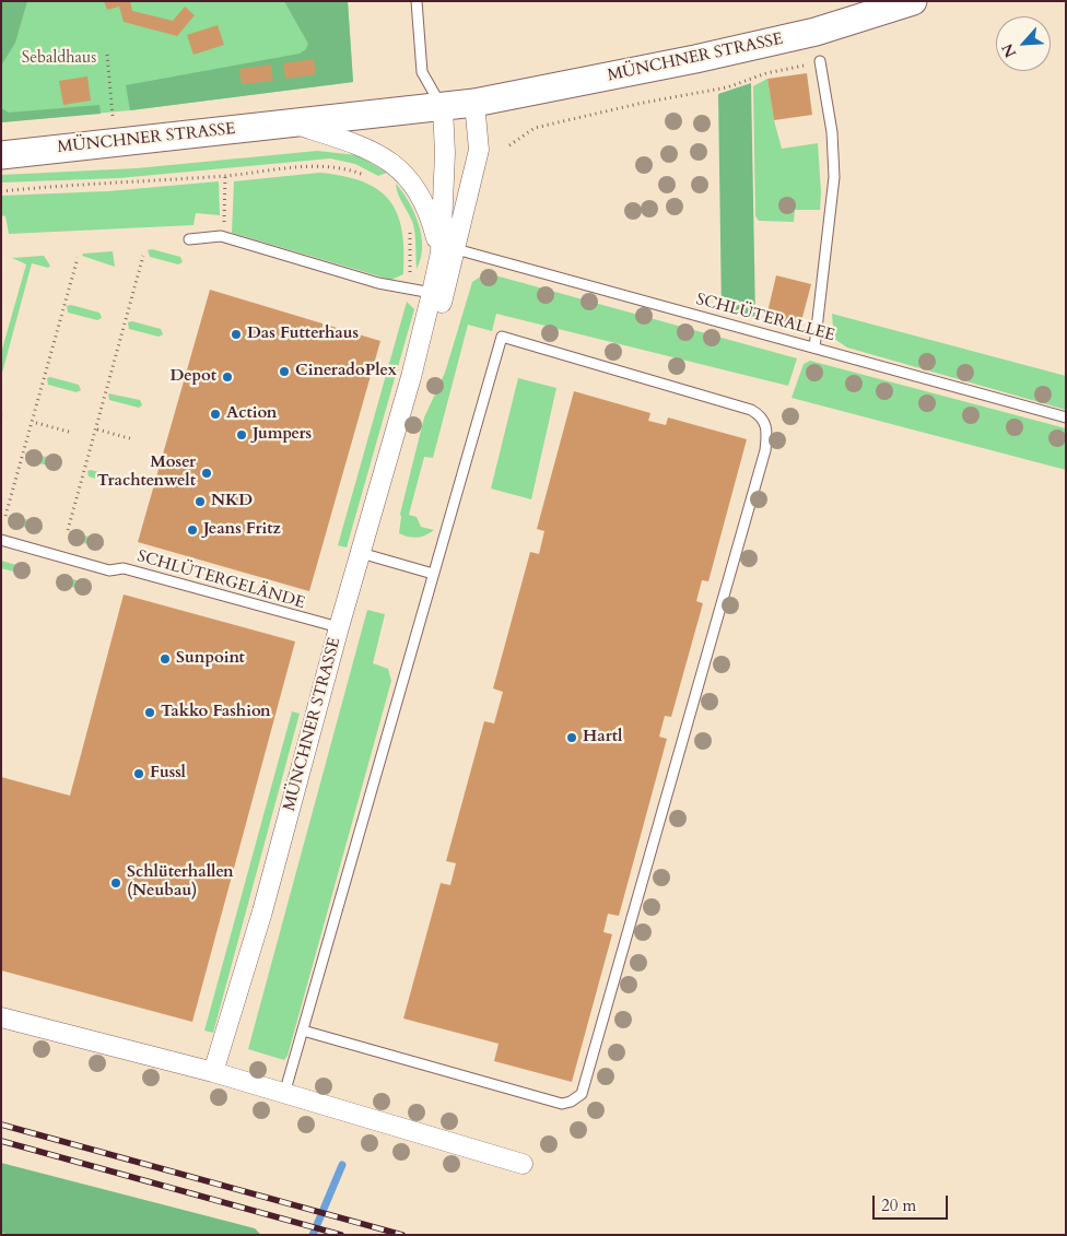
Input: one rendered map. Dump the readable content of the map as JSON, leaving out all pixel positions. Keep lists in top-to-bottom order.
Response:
{
  "streets": {
    "main road": ["MÜNCHNER STRASSE"],
    "lane": ["SCHLÜTERALLEE", "SCHLÜTERGELÄNDE"]
  },
  "crossings": [
    ["MÜNCHNER STRASSE", "SCHLÜTERALLEE"],
    ["MÜNCHNER STRASSE", "SCHLÜTERGELÄNDE"]
  ],
  "parks": ["Sebaldhaus"],
  "places": [
    "Das Futterhaus",
    "CineradoPlex",
    "Depot",
    "Action",
    "Jumpers",
    "Moser Trachtenwelt",
    "NKD",
    "Jeans Fritz",
    "Sunpoint",
    "Takko Fashion",
    "Hartl",
    "Fussl",
    "Schlüterhallen (Neubau)"
  ],
  "scale_bar": "20 m",
  "north": "bottom left"
}
